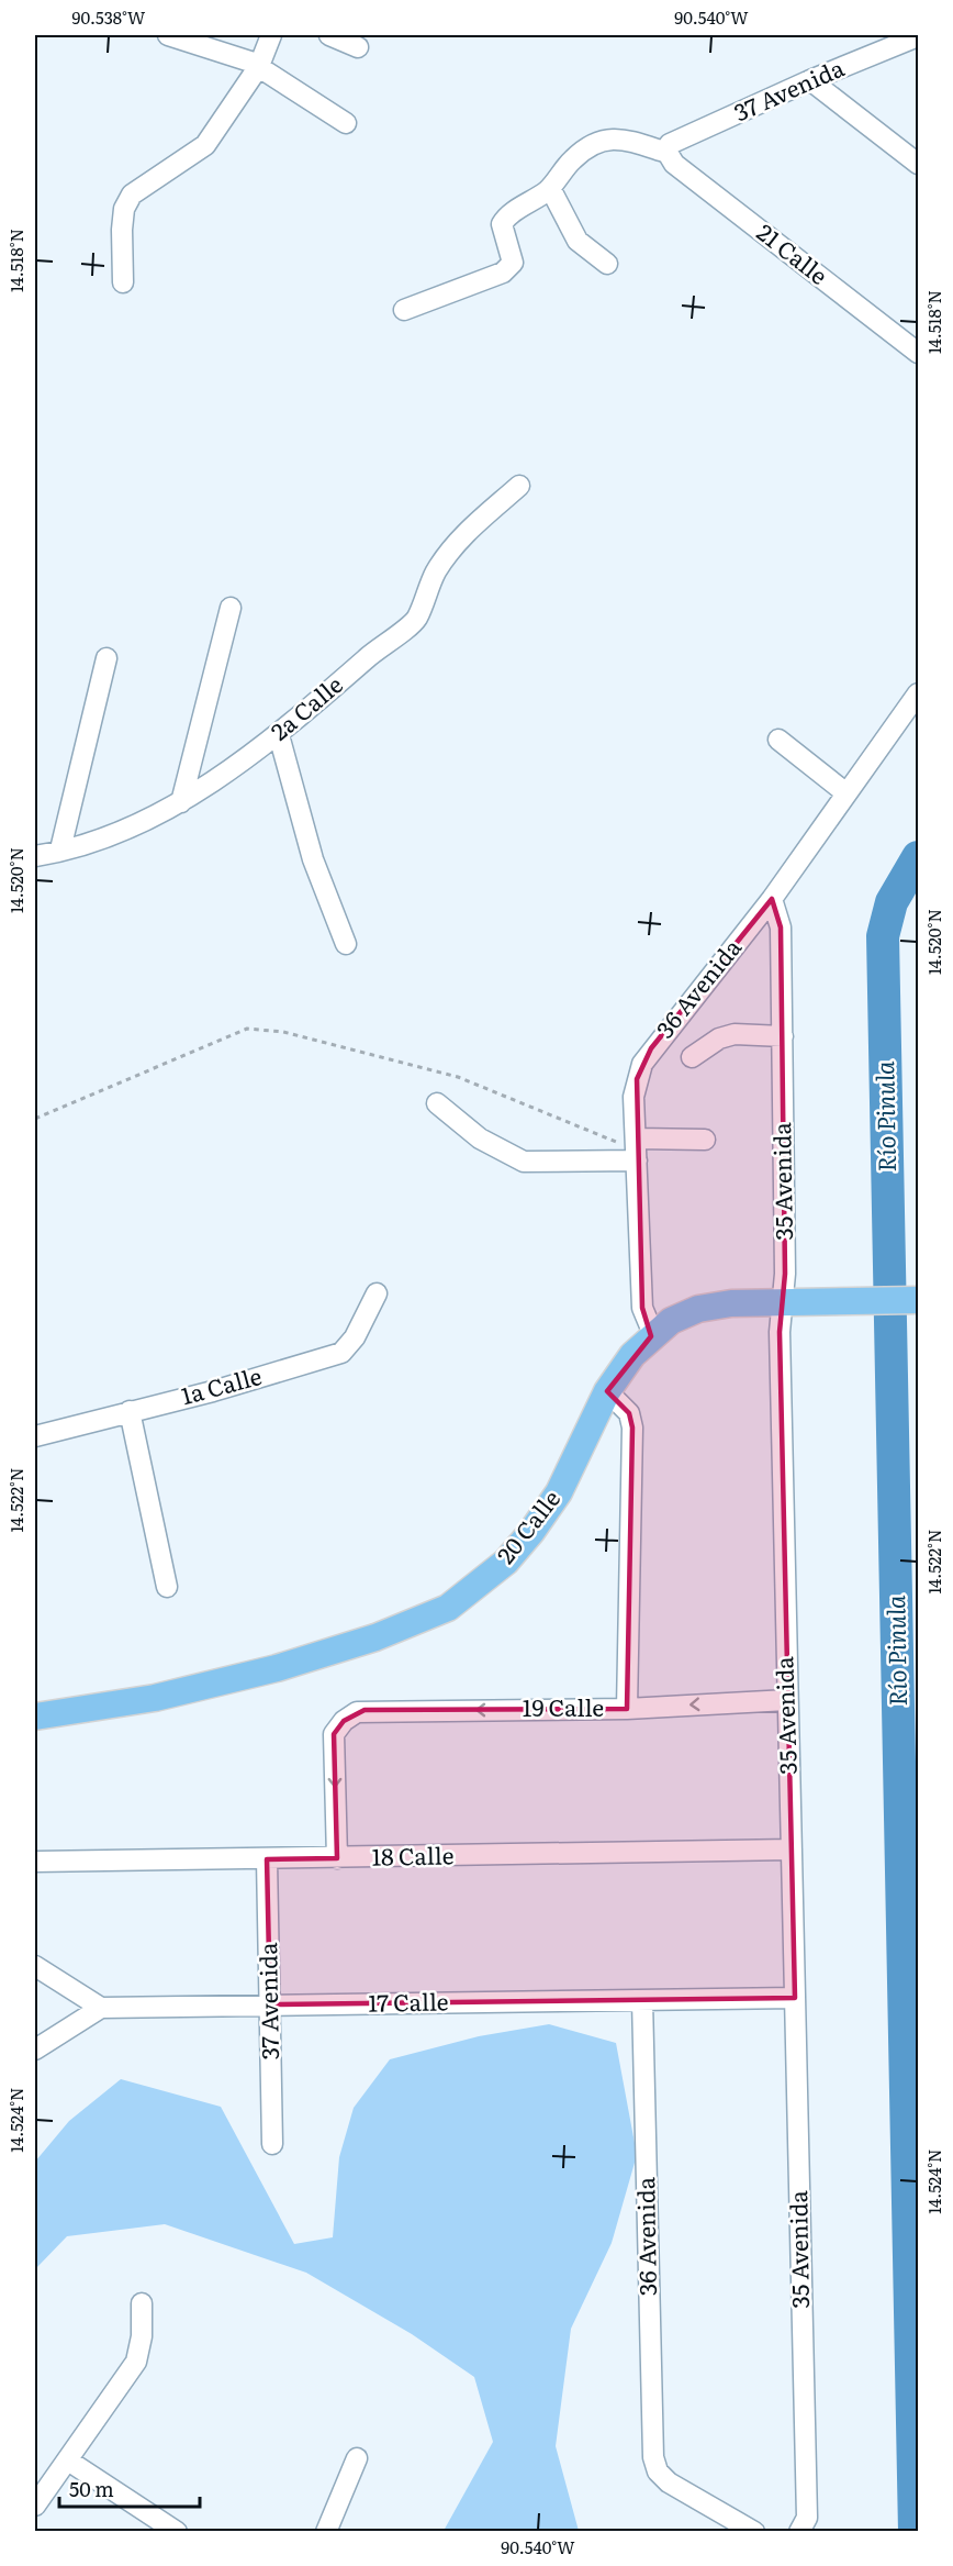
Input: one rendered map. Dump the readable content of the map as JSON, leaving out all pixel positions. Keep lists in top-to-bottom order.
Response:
{
  "streets": {
    "main road": ["20 Calle"],
    "street": [
      "37 Avenida",
      "21 Calle",
      "2a Calle",
      "36 Avenida",
      "35 Avenida",
      "1a Calle",
      "19 Calle",
      "18 Calle",
      "17 Calle"
    ]
  },
  "crossings": [
    ["37 Avenida", "21 Calle"],
    ["37 Avenida", "18 Calle"],
    ["37 Avenida", "17 Calle"],
    ["36 Avenida", "35 Avenida"],
    ["36 Avenida", "20 Calle"],
    ["36 Avenida", "17 Calle"],
    ["35 Avenida", "20 Calle"],
    ["35 Avenida", "19 Calle"],
    ["35 Avenida", "18 Calle"],
    ["35 Avenida", "17 Calle"],
    ["19 Calle", "18 Calle"]
  ],
  "one_way": ["19 Calle"],
  "water": ["Río Pinula"],
  "scale_bar": "50 m",
  "coordinates": [
    "90.538°W",
    "90.540°W",
    "14.518°N",
    "14.520°N",
    "14.522°N",
    "14.524°N"
  ]
}
